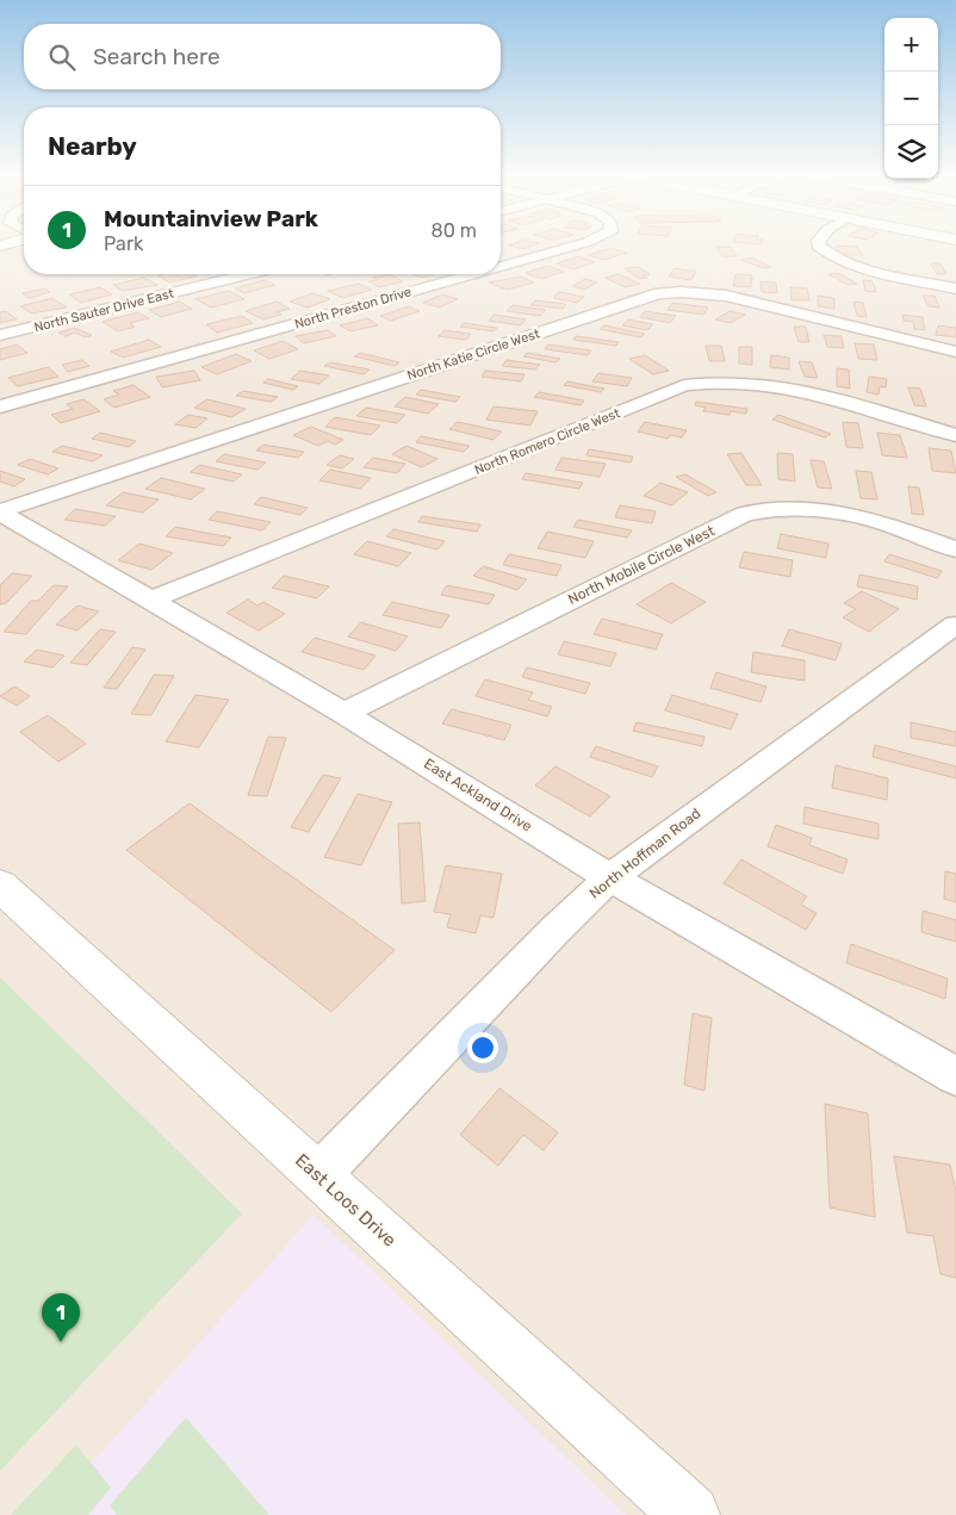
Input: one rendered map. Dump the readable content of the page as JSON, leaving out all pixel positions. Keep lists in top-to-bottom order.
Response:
{
  "streets": {
    "street": [
      "North Preston Drive",
      "North Sauter Drive East",
      "North Katie Circle West",
      "North Romero Circle West",
      "North Mobile Circle West",
      "East Ackland Drive",
      "North Hoffman Road",
      "East Loos Drive"
    ]
  },
  "crossings": [
    ["North Katie Circle West", "East Ackland Drive"],
    ["North Romero Circle West", "East Ackland Drive"],
    ["North Mobile Circle West", "East Ackland Drive"],
    ["East Ackland Drive", "North Hoffman Road"],
    ["North Hoffman Road", "East Loos Drive"]
  ],
  "page": {
    "map_buttons": ["+", "−"],
    "search": "Search here",
    "heading": "Nearby",
    "list": [
      {
        "mark": "1",
        "name": "Mountainview Park",
        "note": "Park",
        "value": "80 m"
      }
    ],
    "pins": "1"
  }
}
